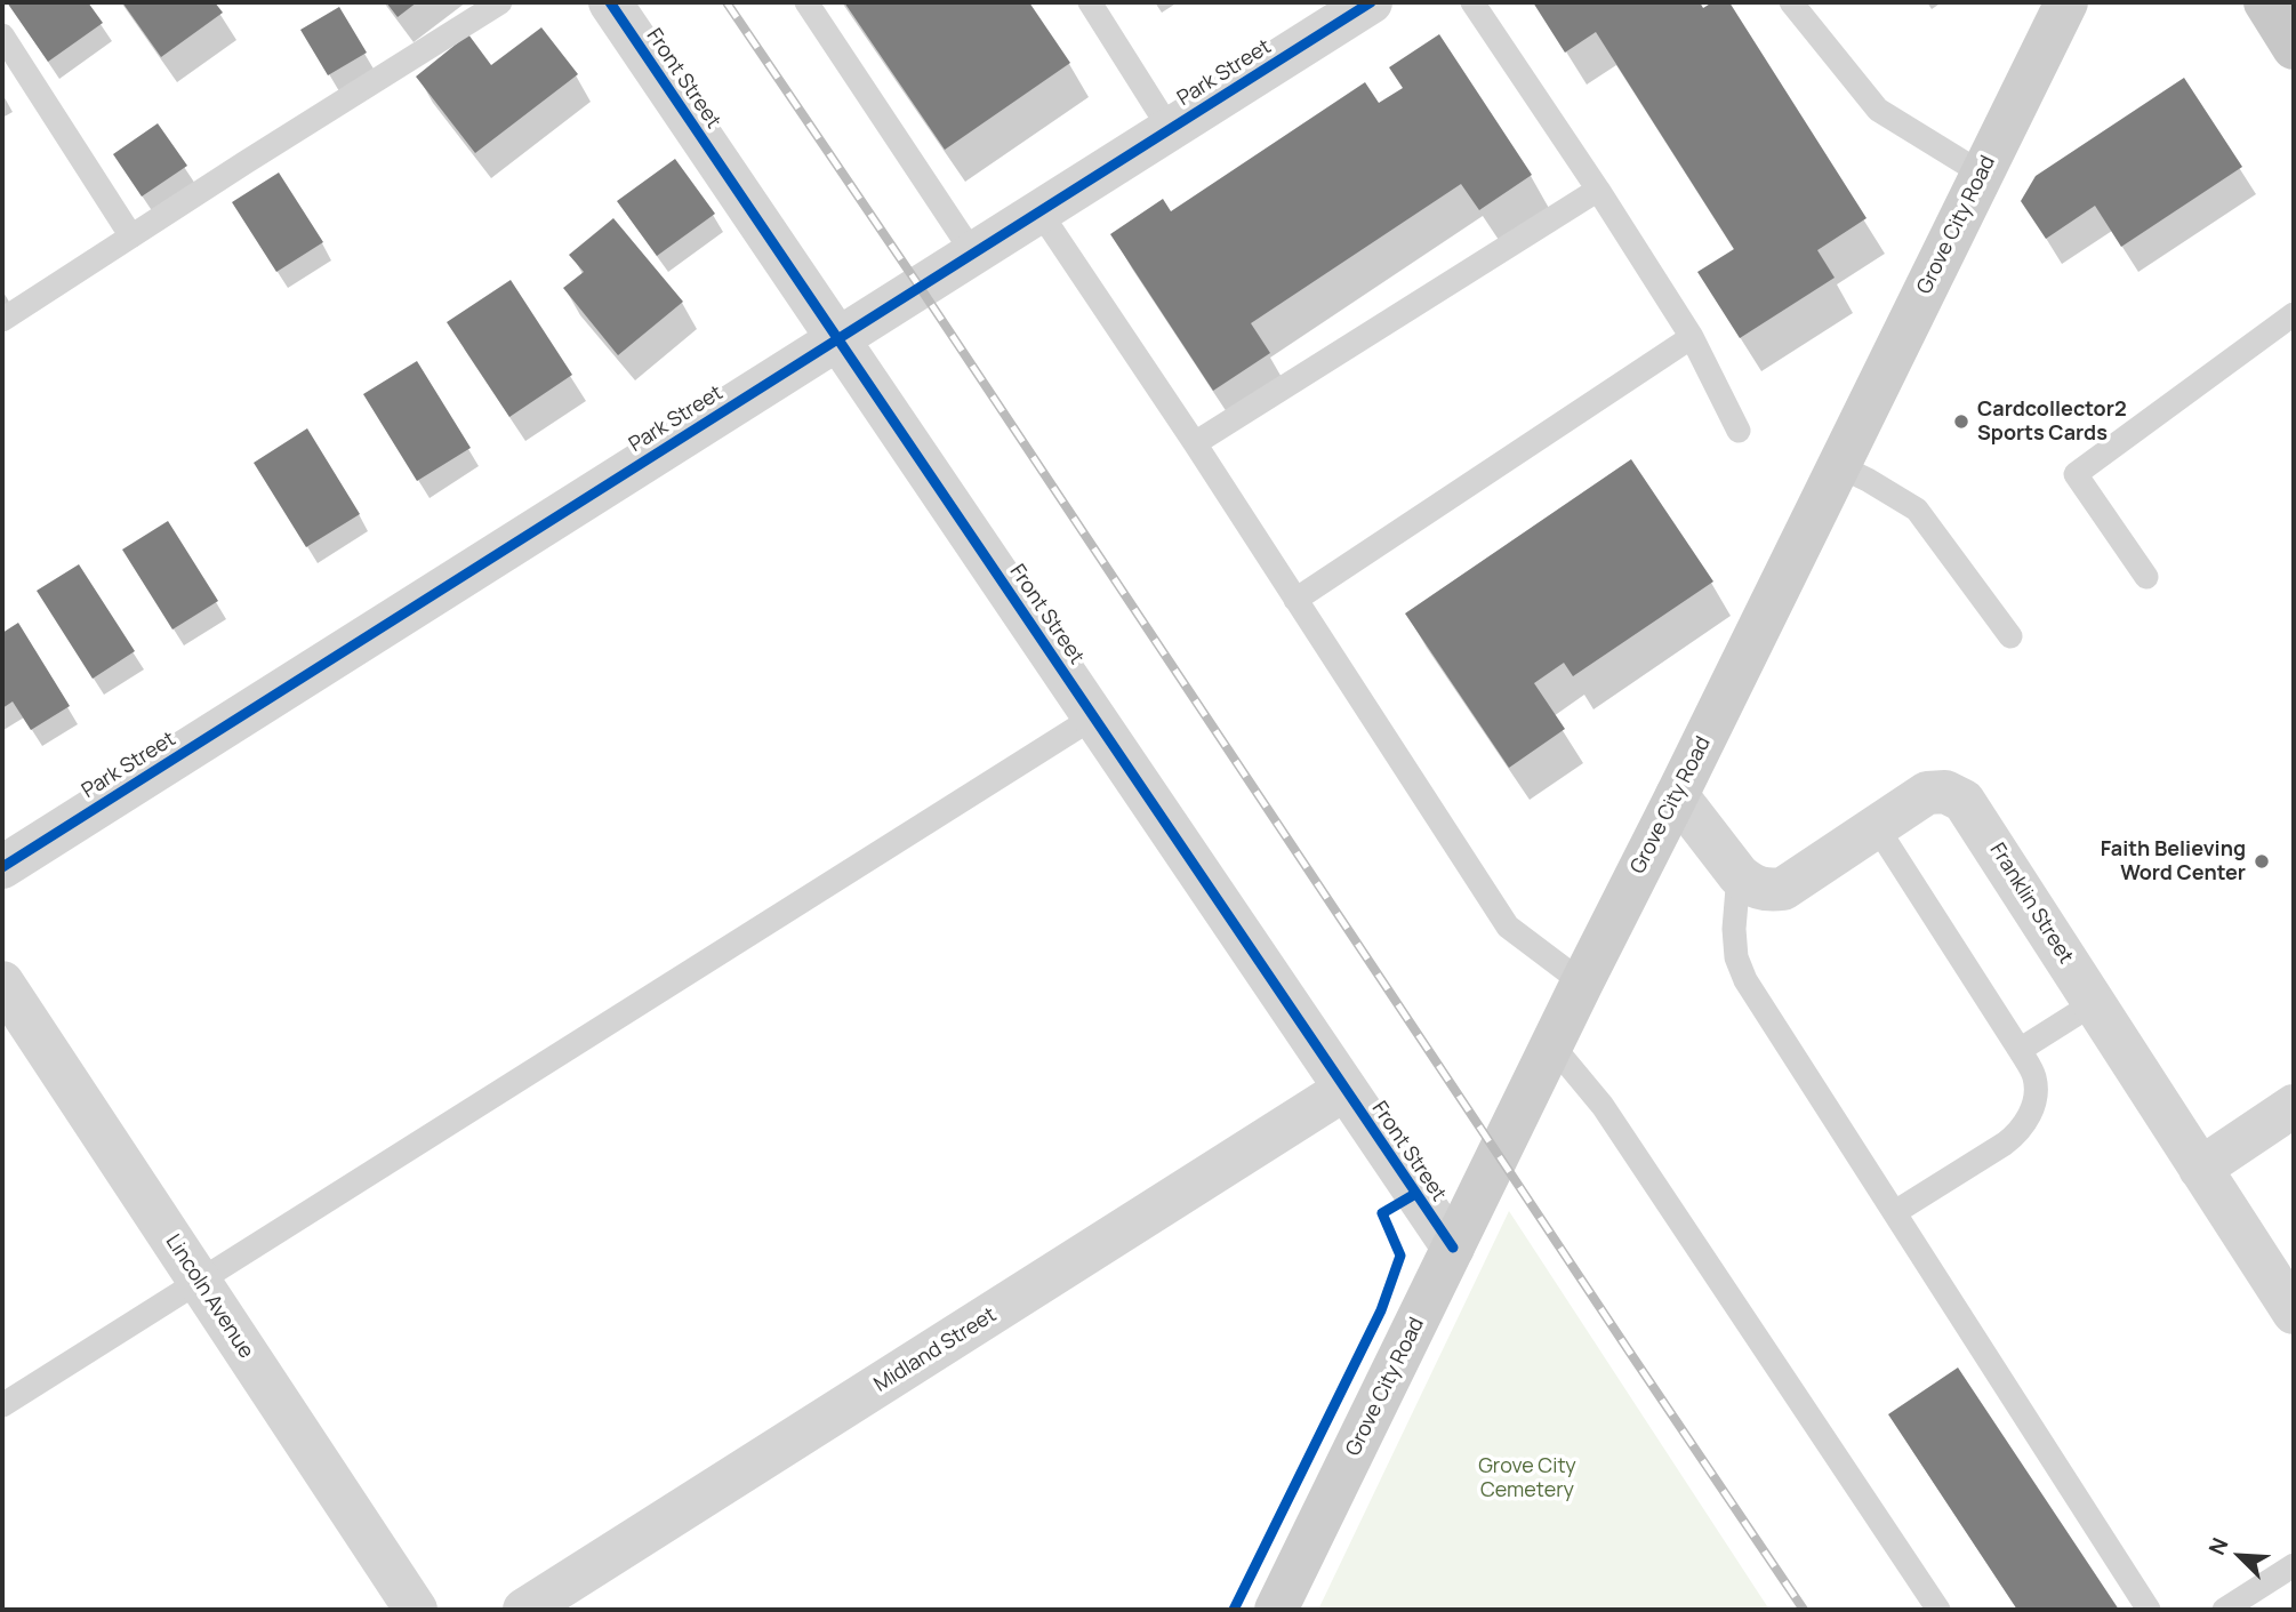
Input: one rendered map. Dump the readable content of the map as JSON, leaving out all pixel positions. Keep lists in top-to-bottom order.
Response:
{
  "streets": {
    "main road": ["Grove City Road"],
    "street": [
      "Park Street",
      "Front Street",
      "Franklin Street",
      "Lincoln Avenue",
      "Midland Street"
    ]
  },
  "crossings": [
    ["Park Street", "Front Street"],
    ["Front Street", "Grove City Road"],
    ["Front Street", "Midland Street"],
    ["Grove City Road", "Franklin Street"]
  ],
  "parks": ["Grove City Cemetery"],
  "places": ["Cardcollector2 Sports Cards", "Faith Believing Word Center"],
  "north": "top left"
}
